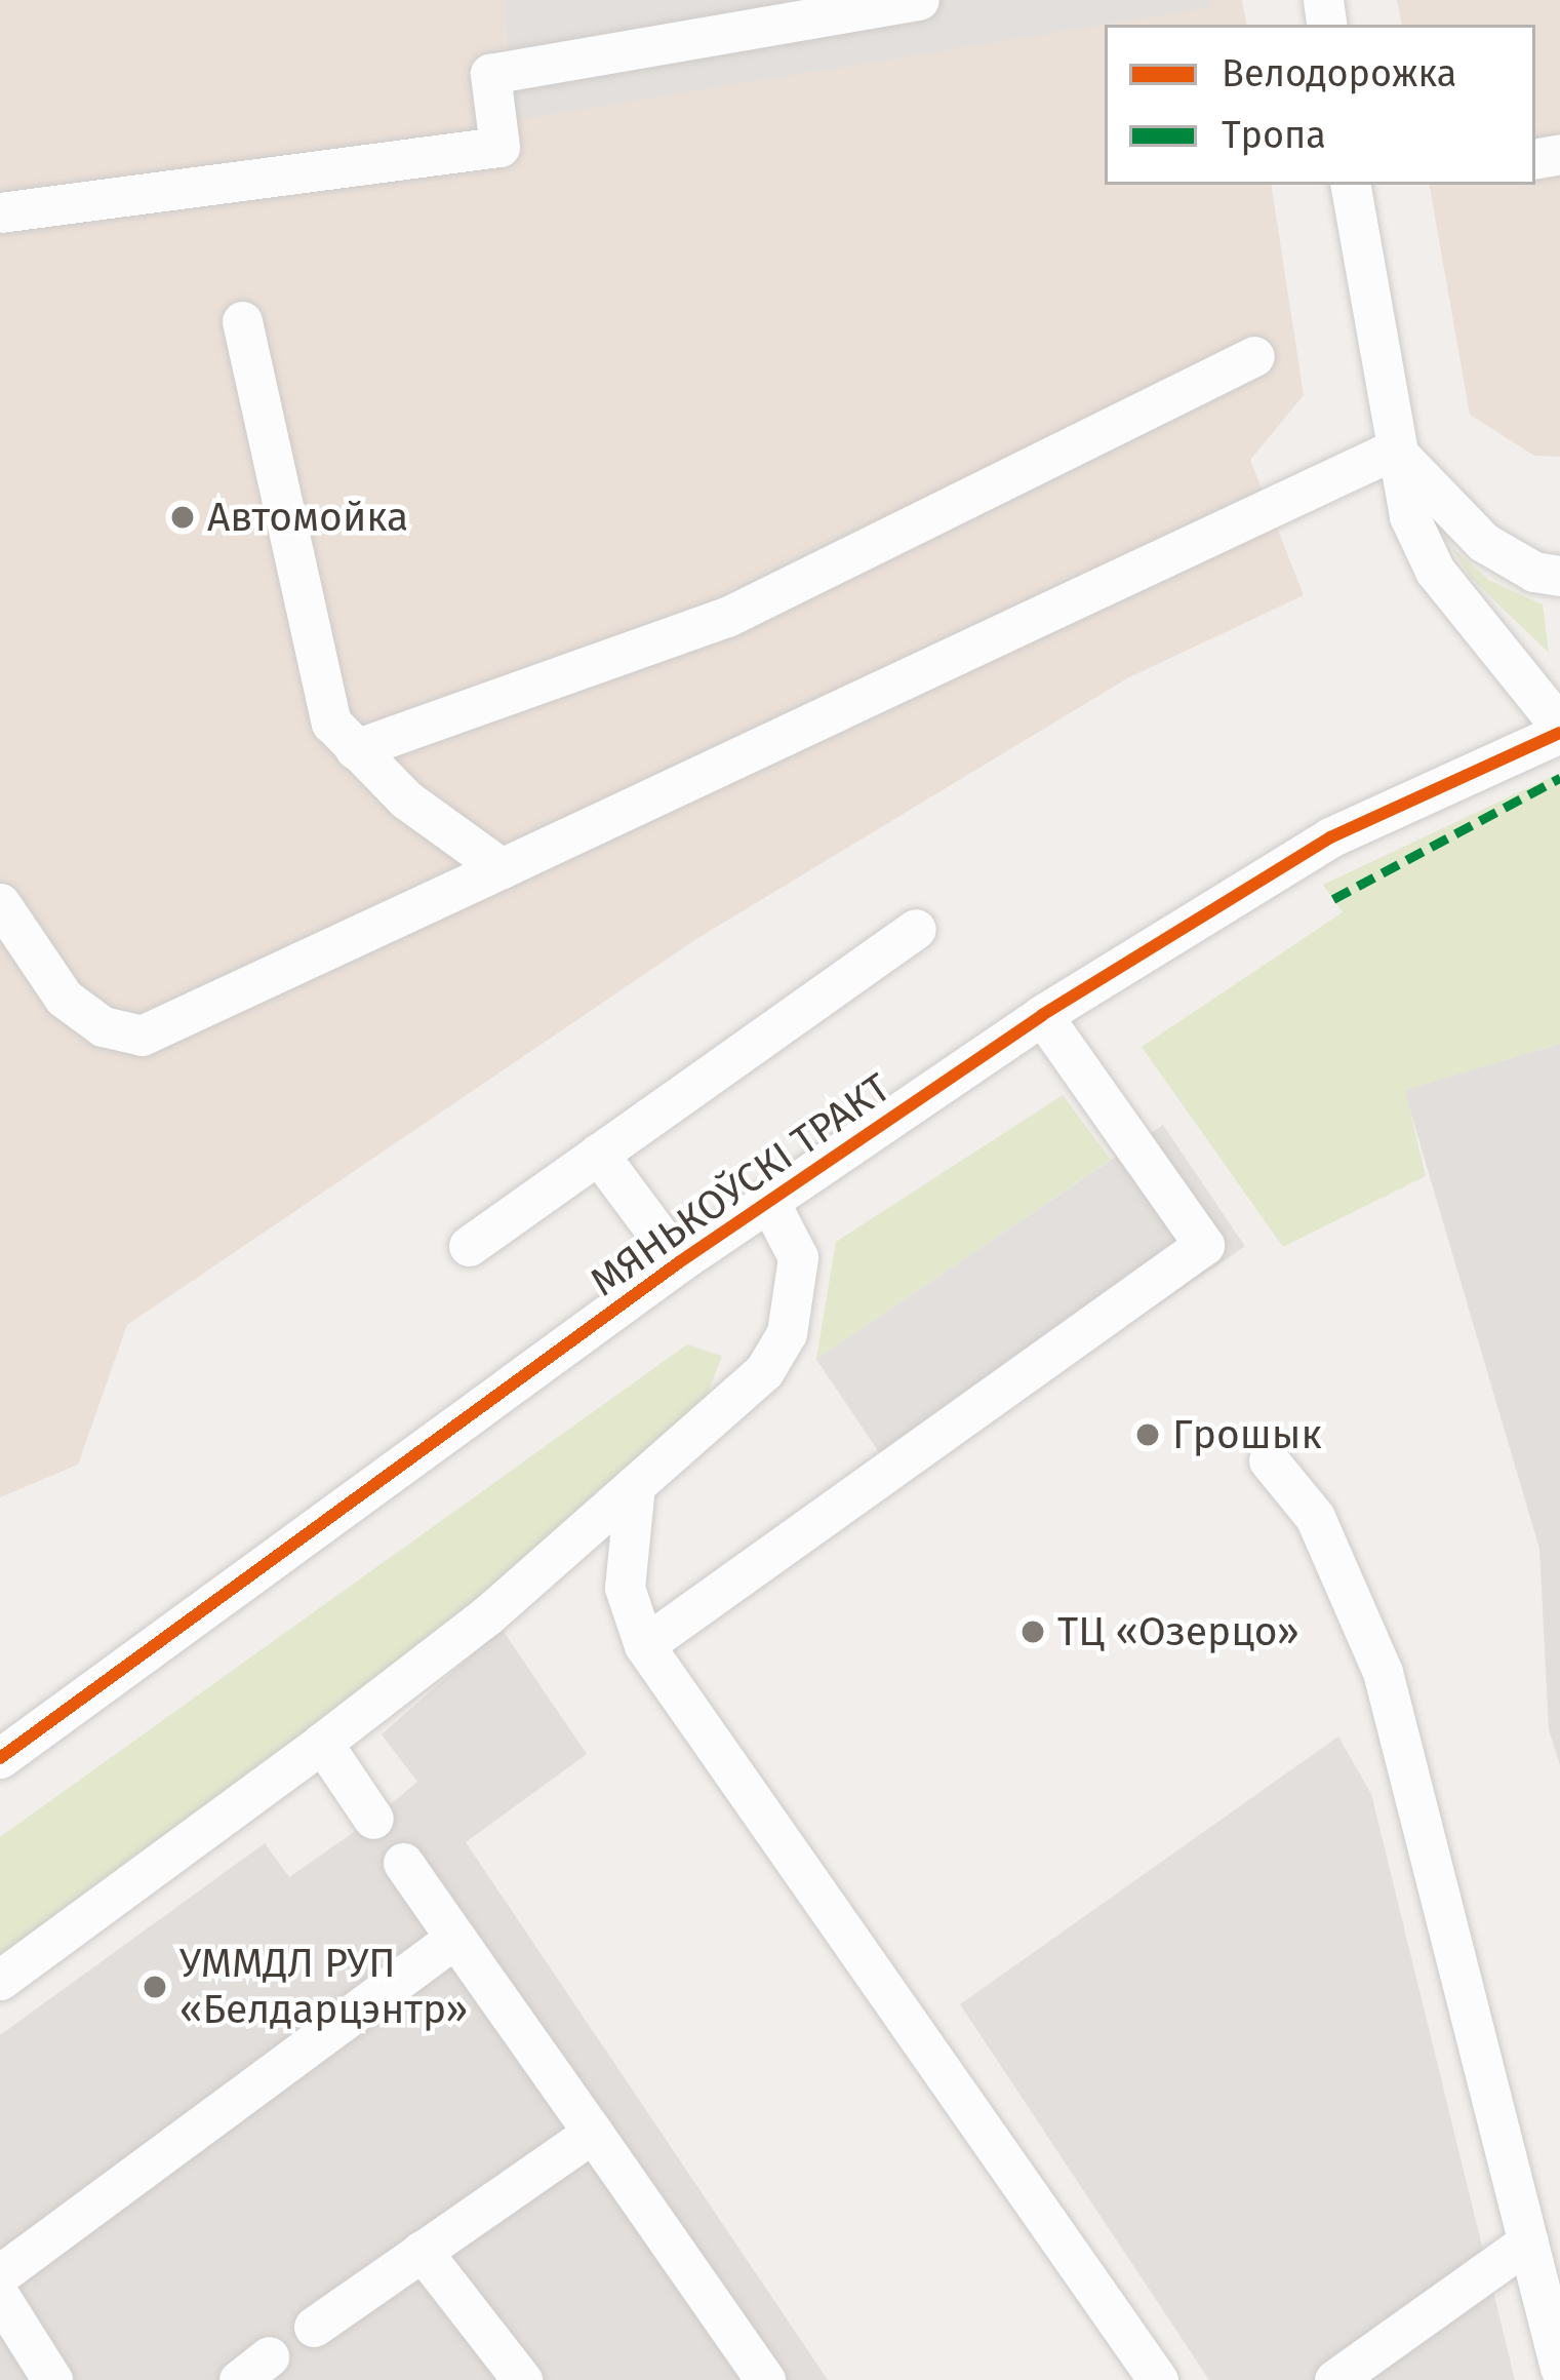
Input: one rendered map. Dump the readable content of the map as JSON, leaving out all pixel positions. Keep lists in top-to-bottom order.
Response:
{
  "streets": {
    "street": ["МЯНЬКОЎСКІ ТРАКТ"]
  },
  "places": [
    "Автомойка",
    "Грошык",
    "ТЦ «Озерцо»",
    "УММДЛ РУП «Белдарцэнтр»"
  ],
  "legend": ["Велодорожка", "Тропа"]
}
